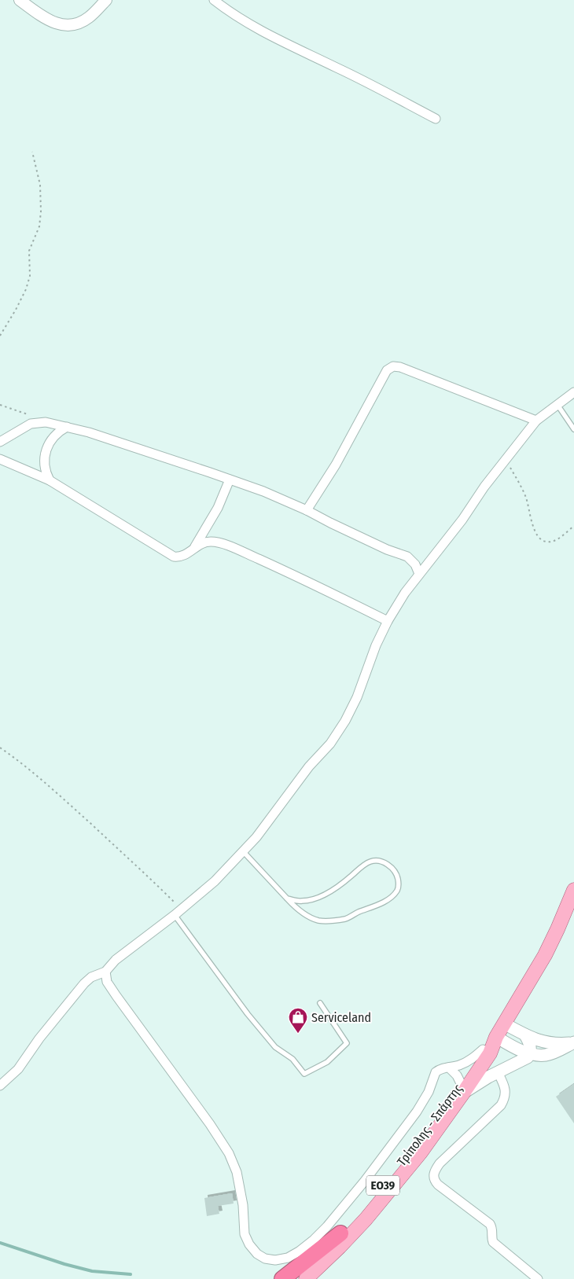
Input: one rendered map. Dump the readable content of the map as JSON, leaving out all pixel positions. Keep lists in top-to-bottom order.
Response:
{
  "streets": {
    "main road": ["Τρίπολης - Σπάρτης", "ΕΟ39"]
  },
  "places": {
    "shop": ["Serviceland"]
  }
}
